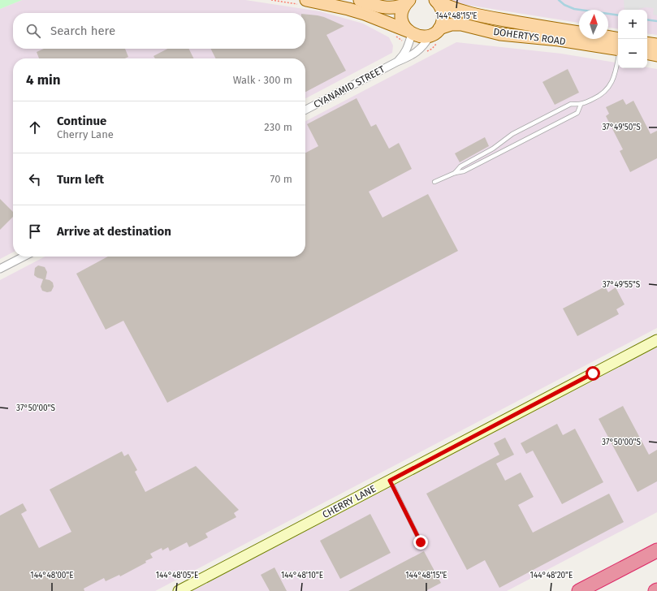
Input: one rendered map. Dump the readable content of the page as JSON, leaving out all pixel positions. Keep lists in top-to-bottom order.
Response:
{
  "streets": {
    "main road": ["DOHERTYS ROAD"],
    "street": ["CYANAMID STREET", "CHERRY LANE"]
  },
  "crossings": [
    ["DOHERTYS ROAD", "CYANAMID STREET"]
  ],
  "north": "top",
  "page": {
    "map_buttons": ["+", "−"],
    "search": "Search here",
    "heading": ["4 min", "Walk · 300 m"],
    "list": [
      ["Continue", "Cherry Lane", "230 m"],
      ["Turn left", "70 m"],
      "Arrive at destination"
    ]
  },
  "coordinates": [
    "144°48'15\"E",
    "37°49'50\"S",
    "37°49'55\"S",
    "37°50'00\"S",
    "144°48'00\"E",
    "144°48'05\"E",
    "144°48'10\"E",
    "144°48'20\"E"
  ]
}
